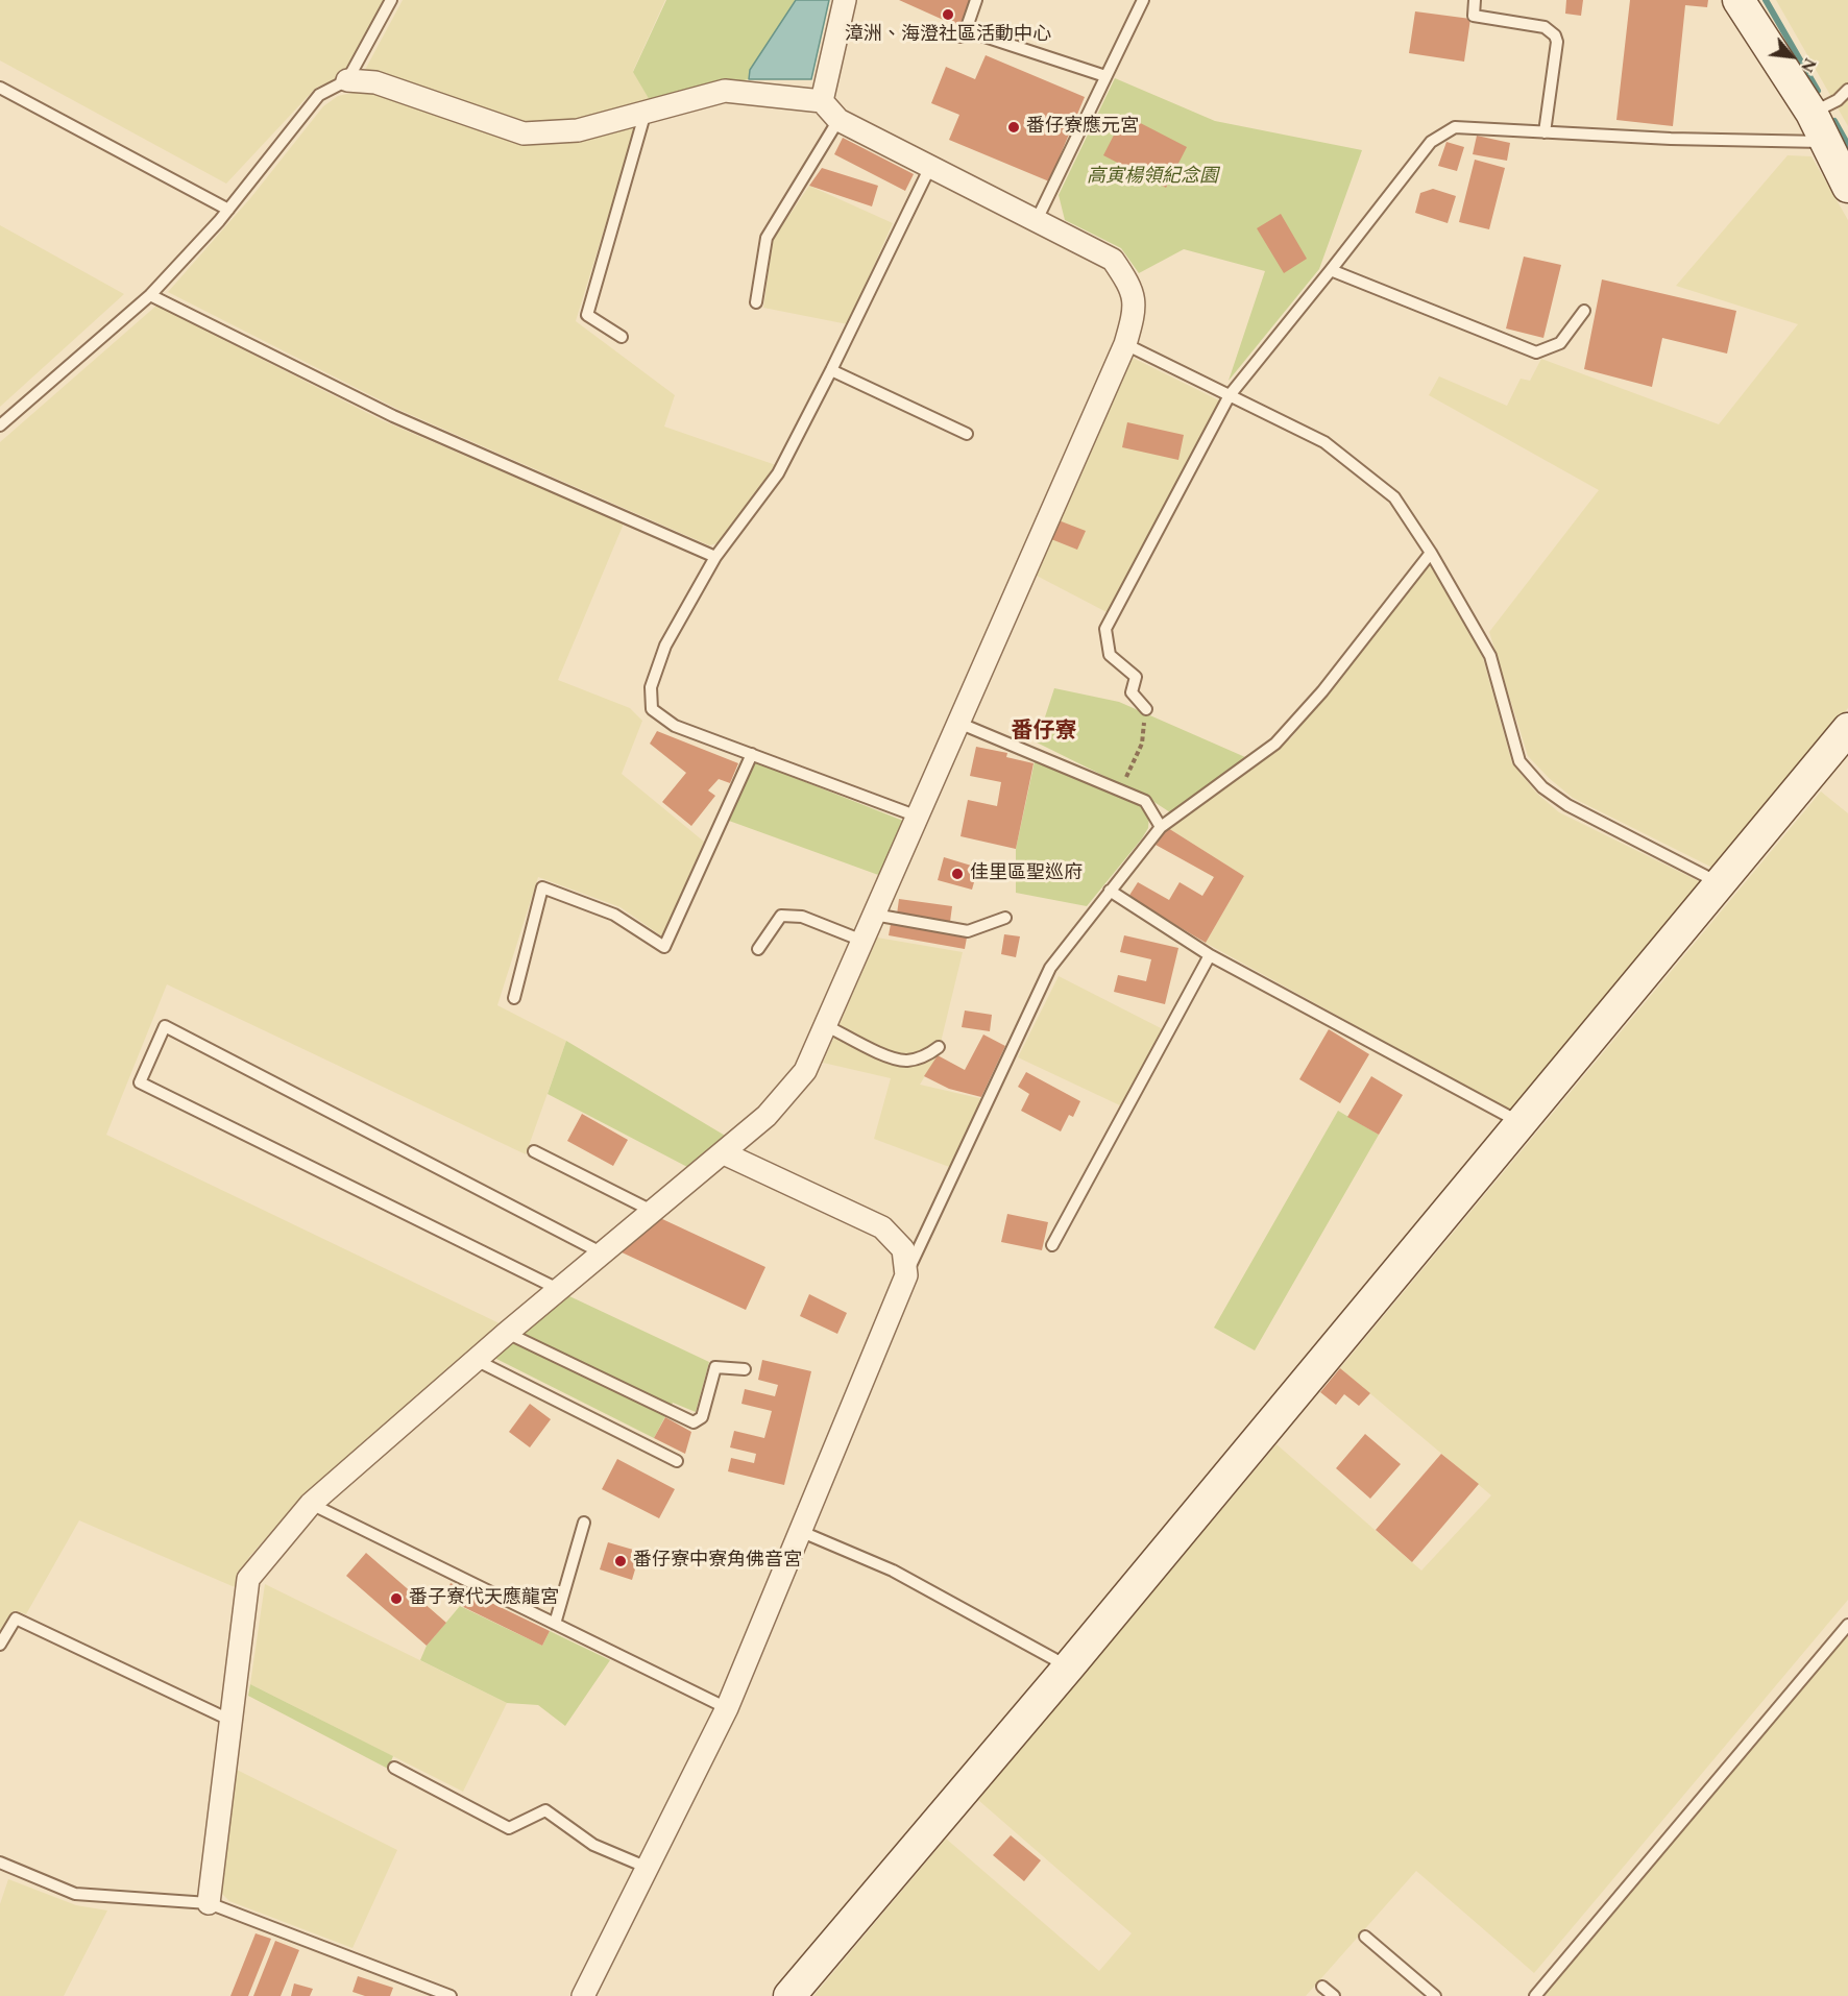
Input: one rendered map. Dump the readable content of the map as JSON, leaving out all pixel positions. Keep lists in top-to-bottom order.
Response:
{
  "districts": ["番仔寮"],
  "parks": ["高寅楊領紀念園"],
  "places": [
    "漳洲、海澄社區活動中心",
    "番仔寮應元宮",
    "佳里區聖巡府",
    "番仔寮中寮角佛音宮",
    "番子寮代天應龍宮"
  ],
  "north": "bottom right"
}
